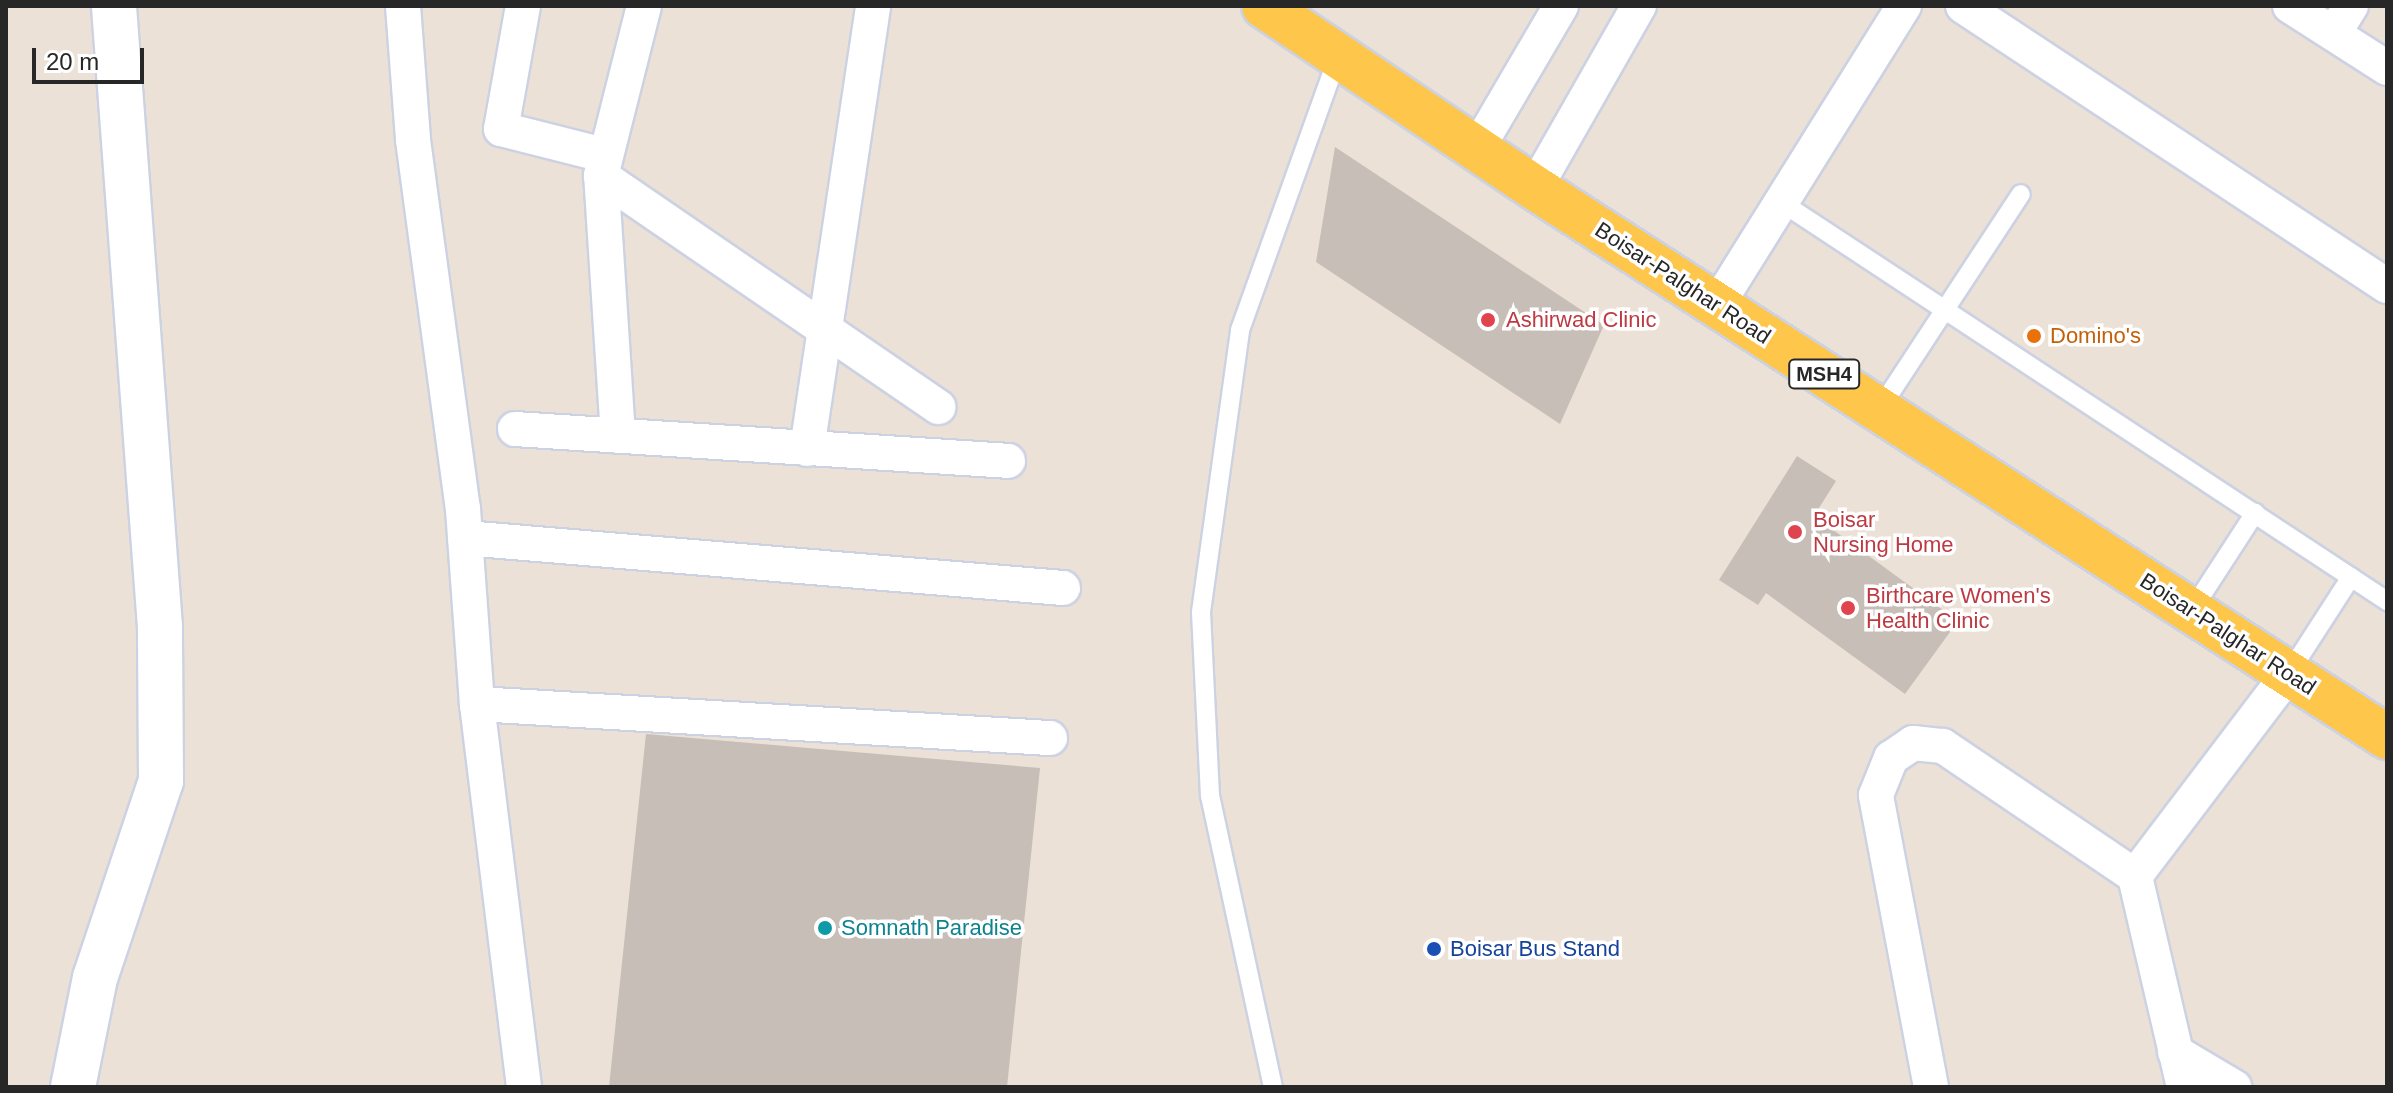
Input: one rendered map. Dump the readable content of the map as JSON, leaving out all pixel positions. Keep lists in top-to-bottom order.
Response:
{
  "streets": {
    "main road": ["Boisar-Palghar Road", "MSH4"]
  },
  "places": [
    "Ashirwad Clinic",
    "Domino's",
    "Boisar Nursing Home",
    "Birthcare Women's Health Clinic",
    "Somnath Paradise",
    "Boisar Bus Stand"
  ],
  "scale_bar": "20 m"
}
